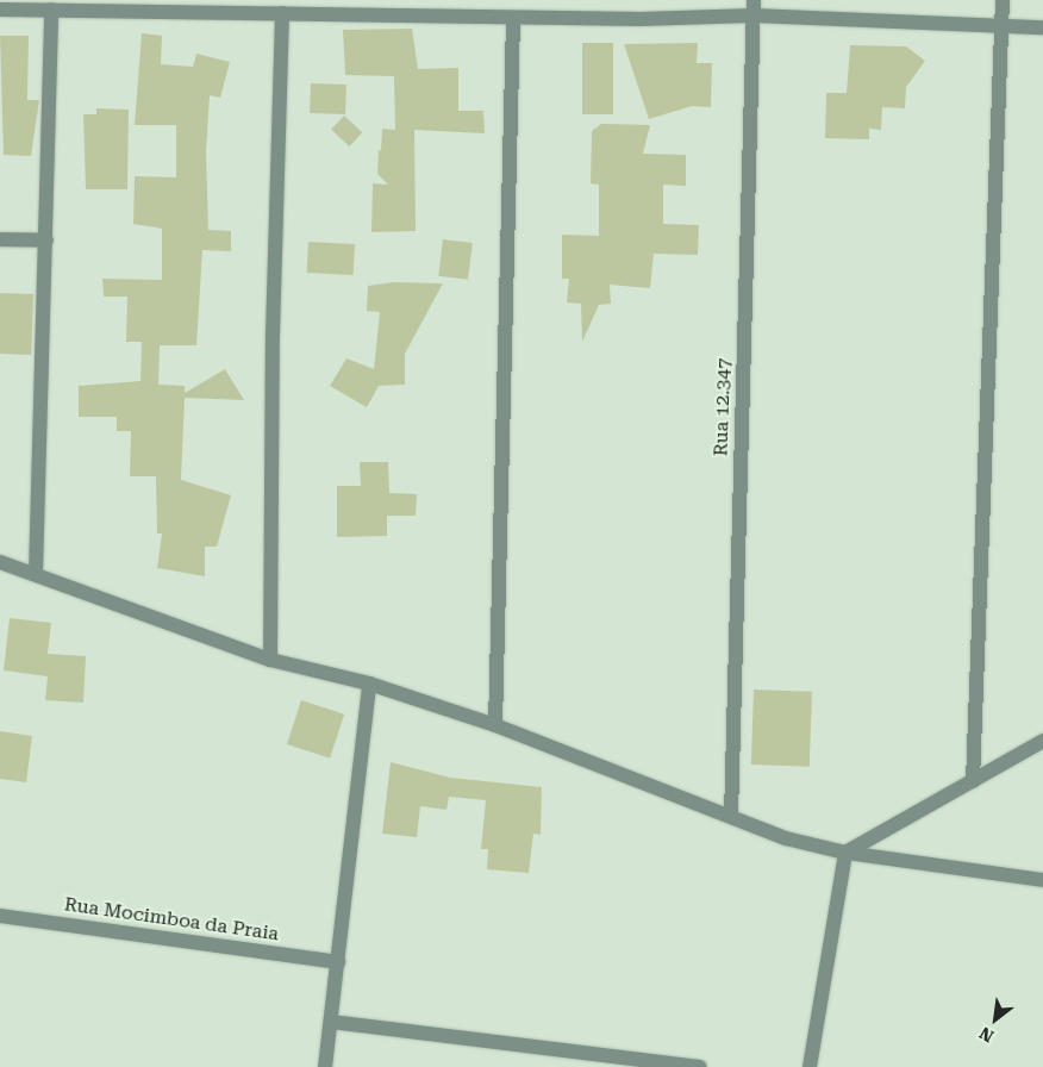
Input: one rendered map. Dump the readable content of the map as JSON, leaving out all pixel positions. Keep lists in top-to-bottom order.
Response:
{
  "streets": {
    "street": ["Rua 12.347", "Rua Mocimboa da Praia"]
  },
  "north": "bottom left"
}
